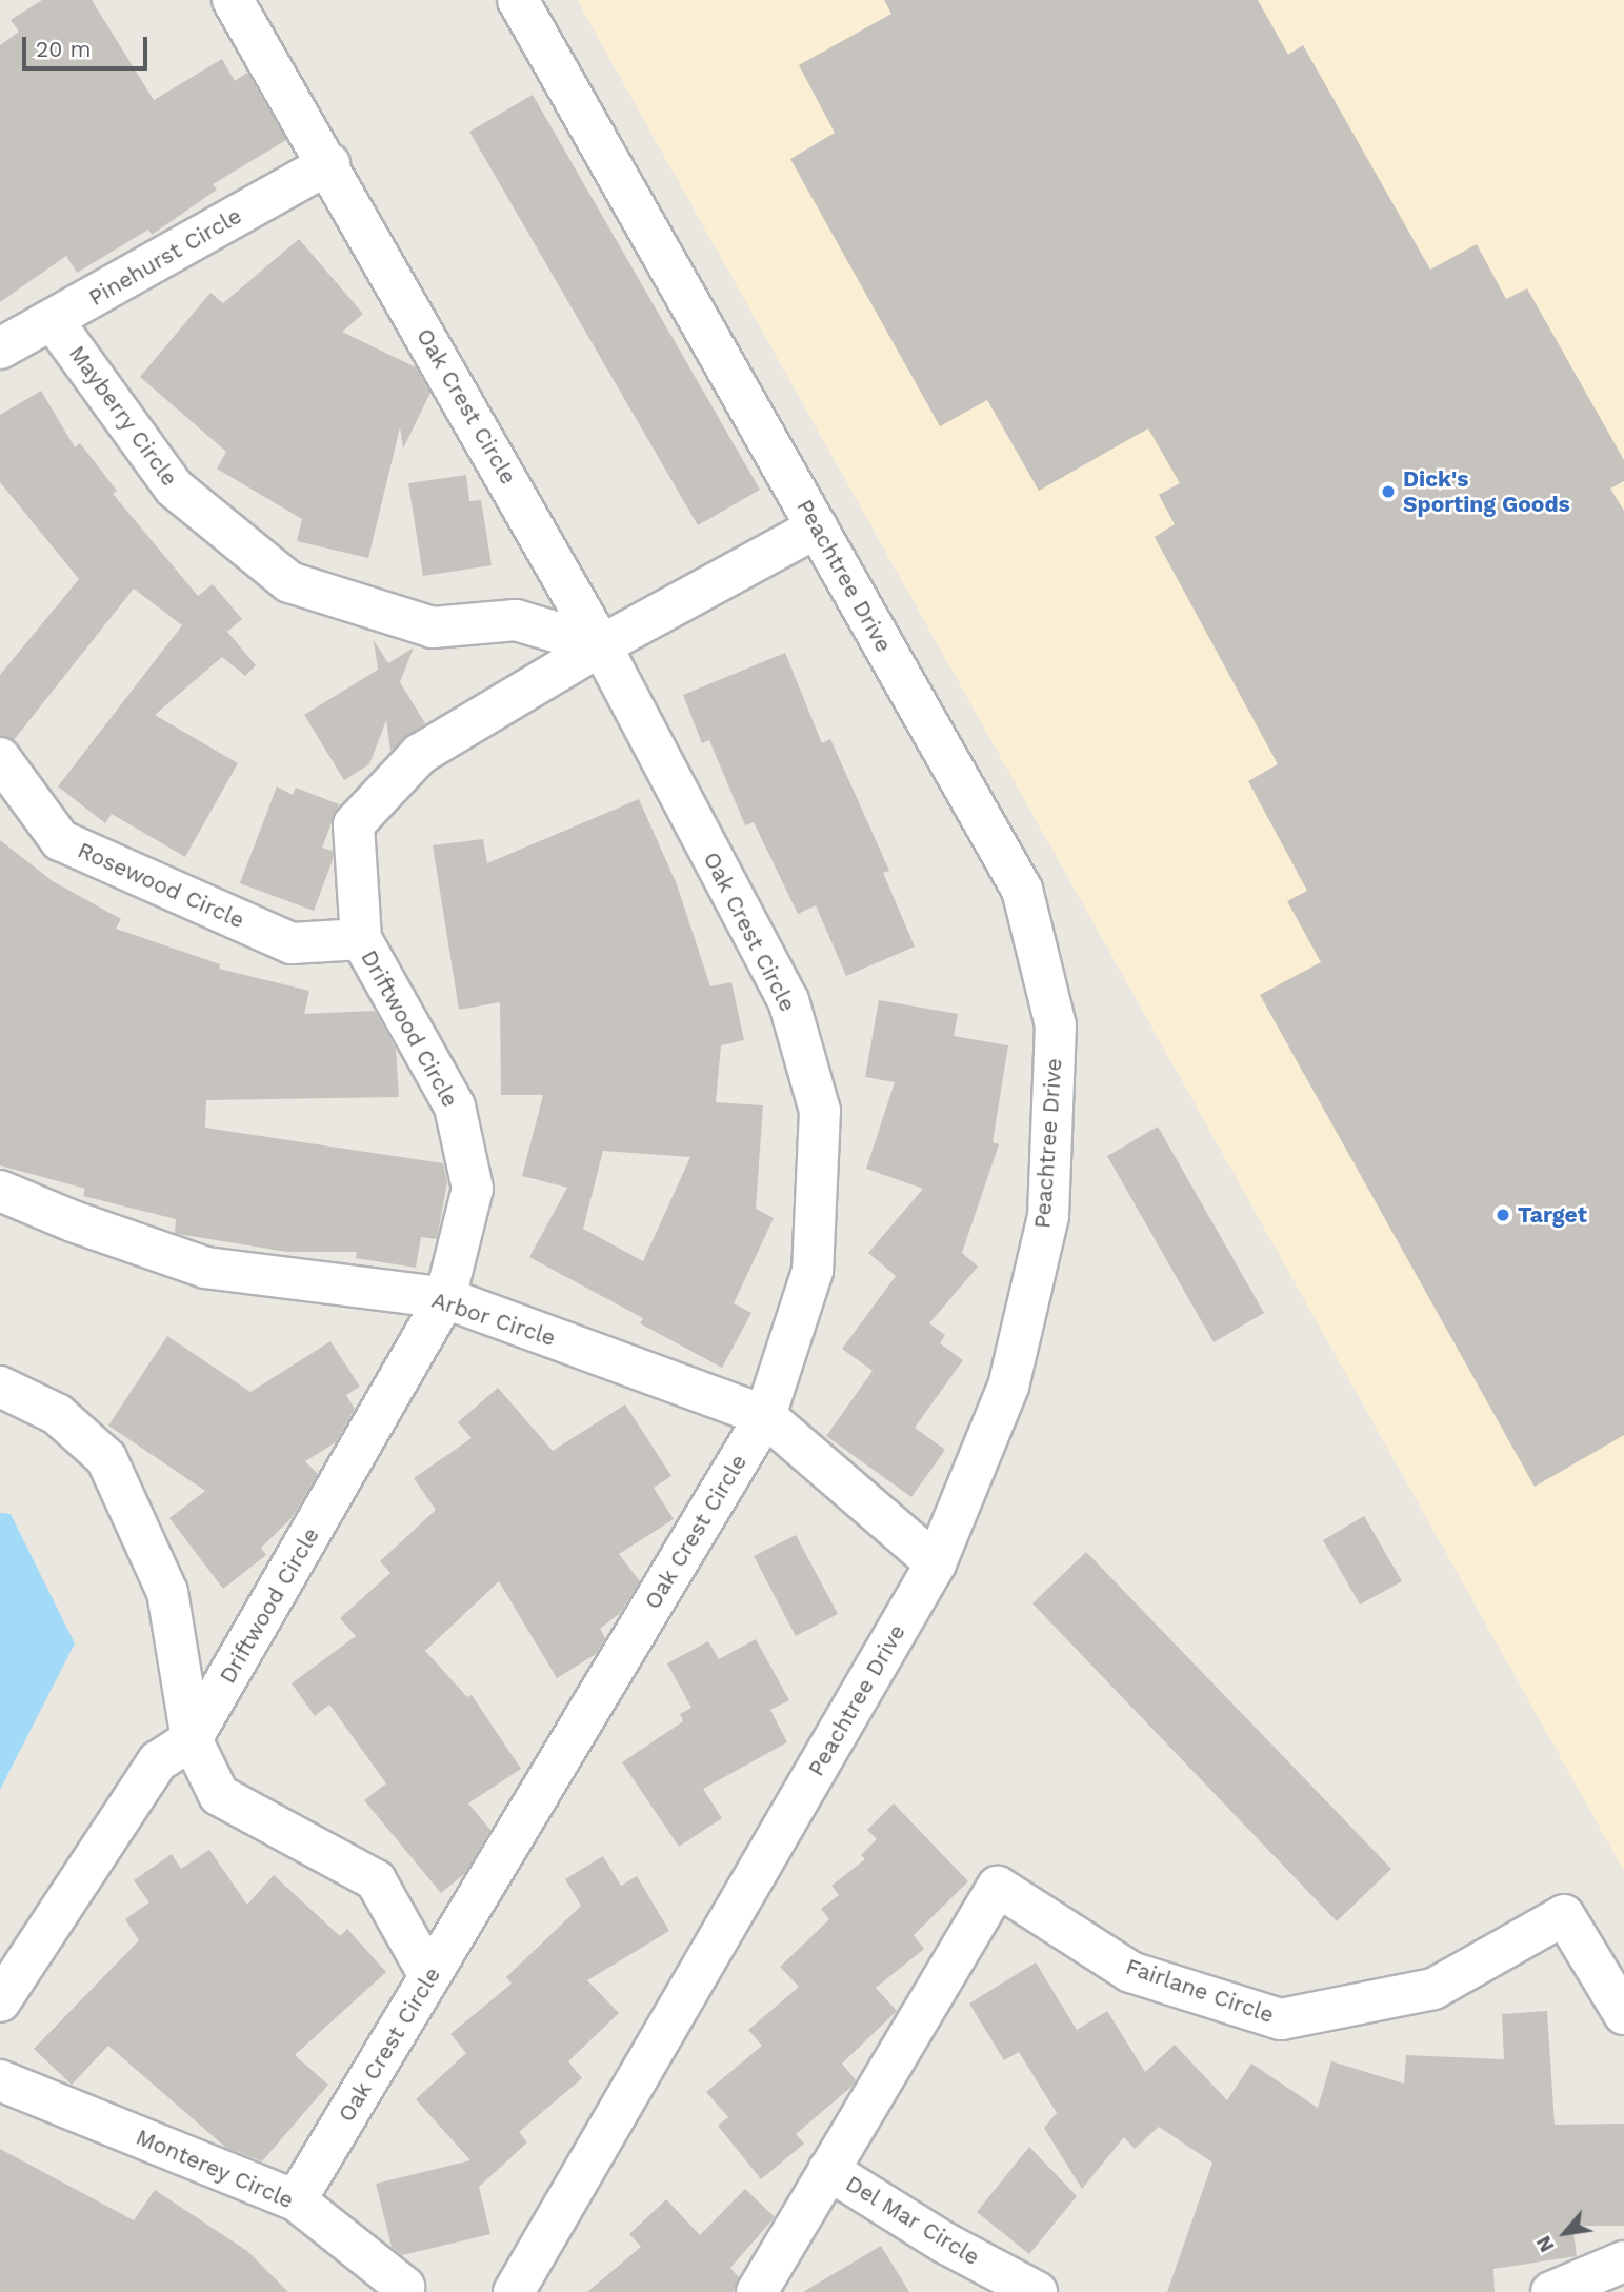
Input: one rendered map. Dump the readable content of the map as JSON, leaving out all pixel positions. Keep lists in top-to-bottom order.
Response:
{
  "streets": {
    "street": [
      "Pinehurst Circle",
      "Oak Crest Circle",
      "Mayberry Circle",
      "Peachtree Drive",
      "Rosewood Circle",
      "Driftwood Circle",
      "Arbor Circle",
      "Fairlane Circle",
      "Monterey Circle",
      "Del Mar Circle"
    ]
  },
  "crossings": [
    ["Pinehurst Circle", "Oak Crest Circle"],
    ["Pinehurst Circle", "Mayberry Circle"],
    ["Oak Crest Circle", "Mayberry Circle"],
    ["Oak Crest Circle", "Driftwood Circle"],
    ["Oak Crest Circle", "Arbor Circle"],
    ["Oak Crest Circle", "Monterey Circle"],
    ["Mayberry Circle", "Driftwood Circle"],
    ["Peachtree Drive", "Driftwood Circle"],
    ["Peachtree Drive", "Arbor Circle"],
    ["Rosewood Circle", "Driftwood Circle"],
    ["Driftwood Circle", "Arbor Circle"],
    ["Fairlane Circle", "Del Mar Circle"]
  ],
  "places": ["Dick's Sporting Goods", "Target"],
  "scale_bar": "20 m",
  "north": "bottom left"
}
